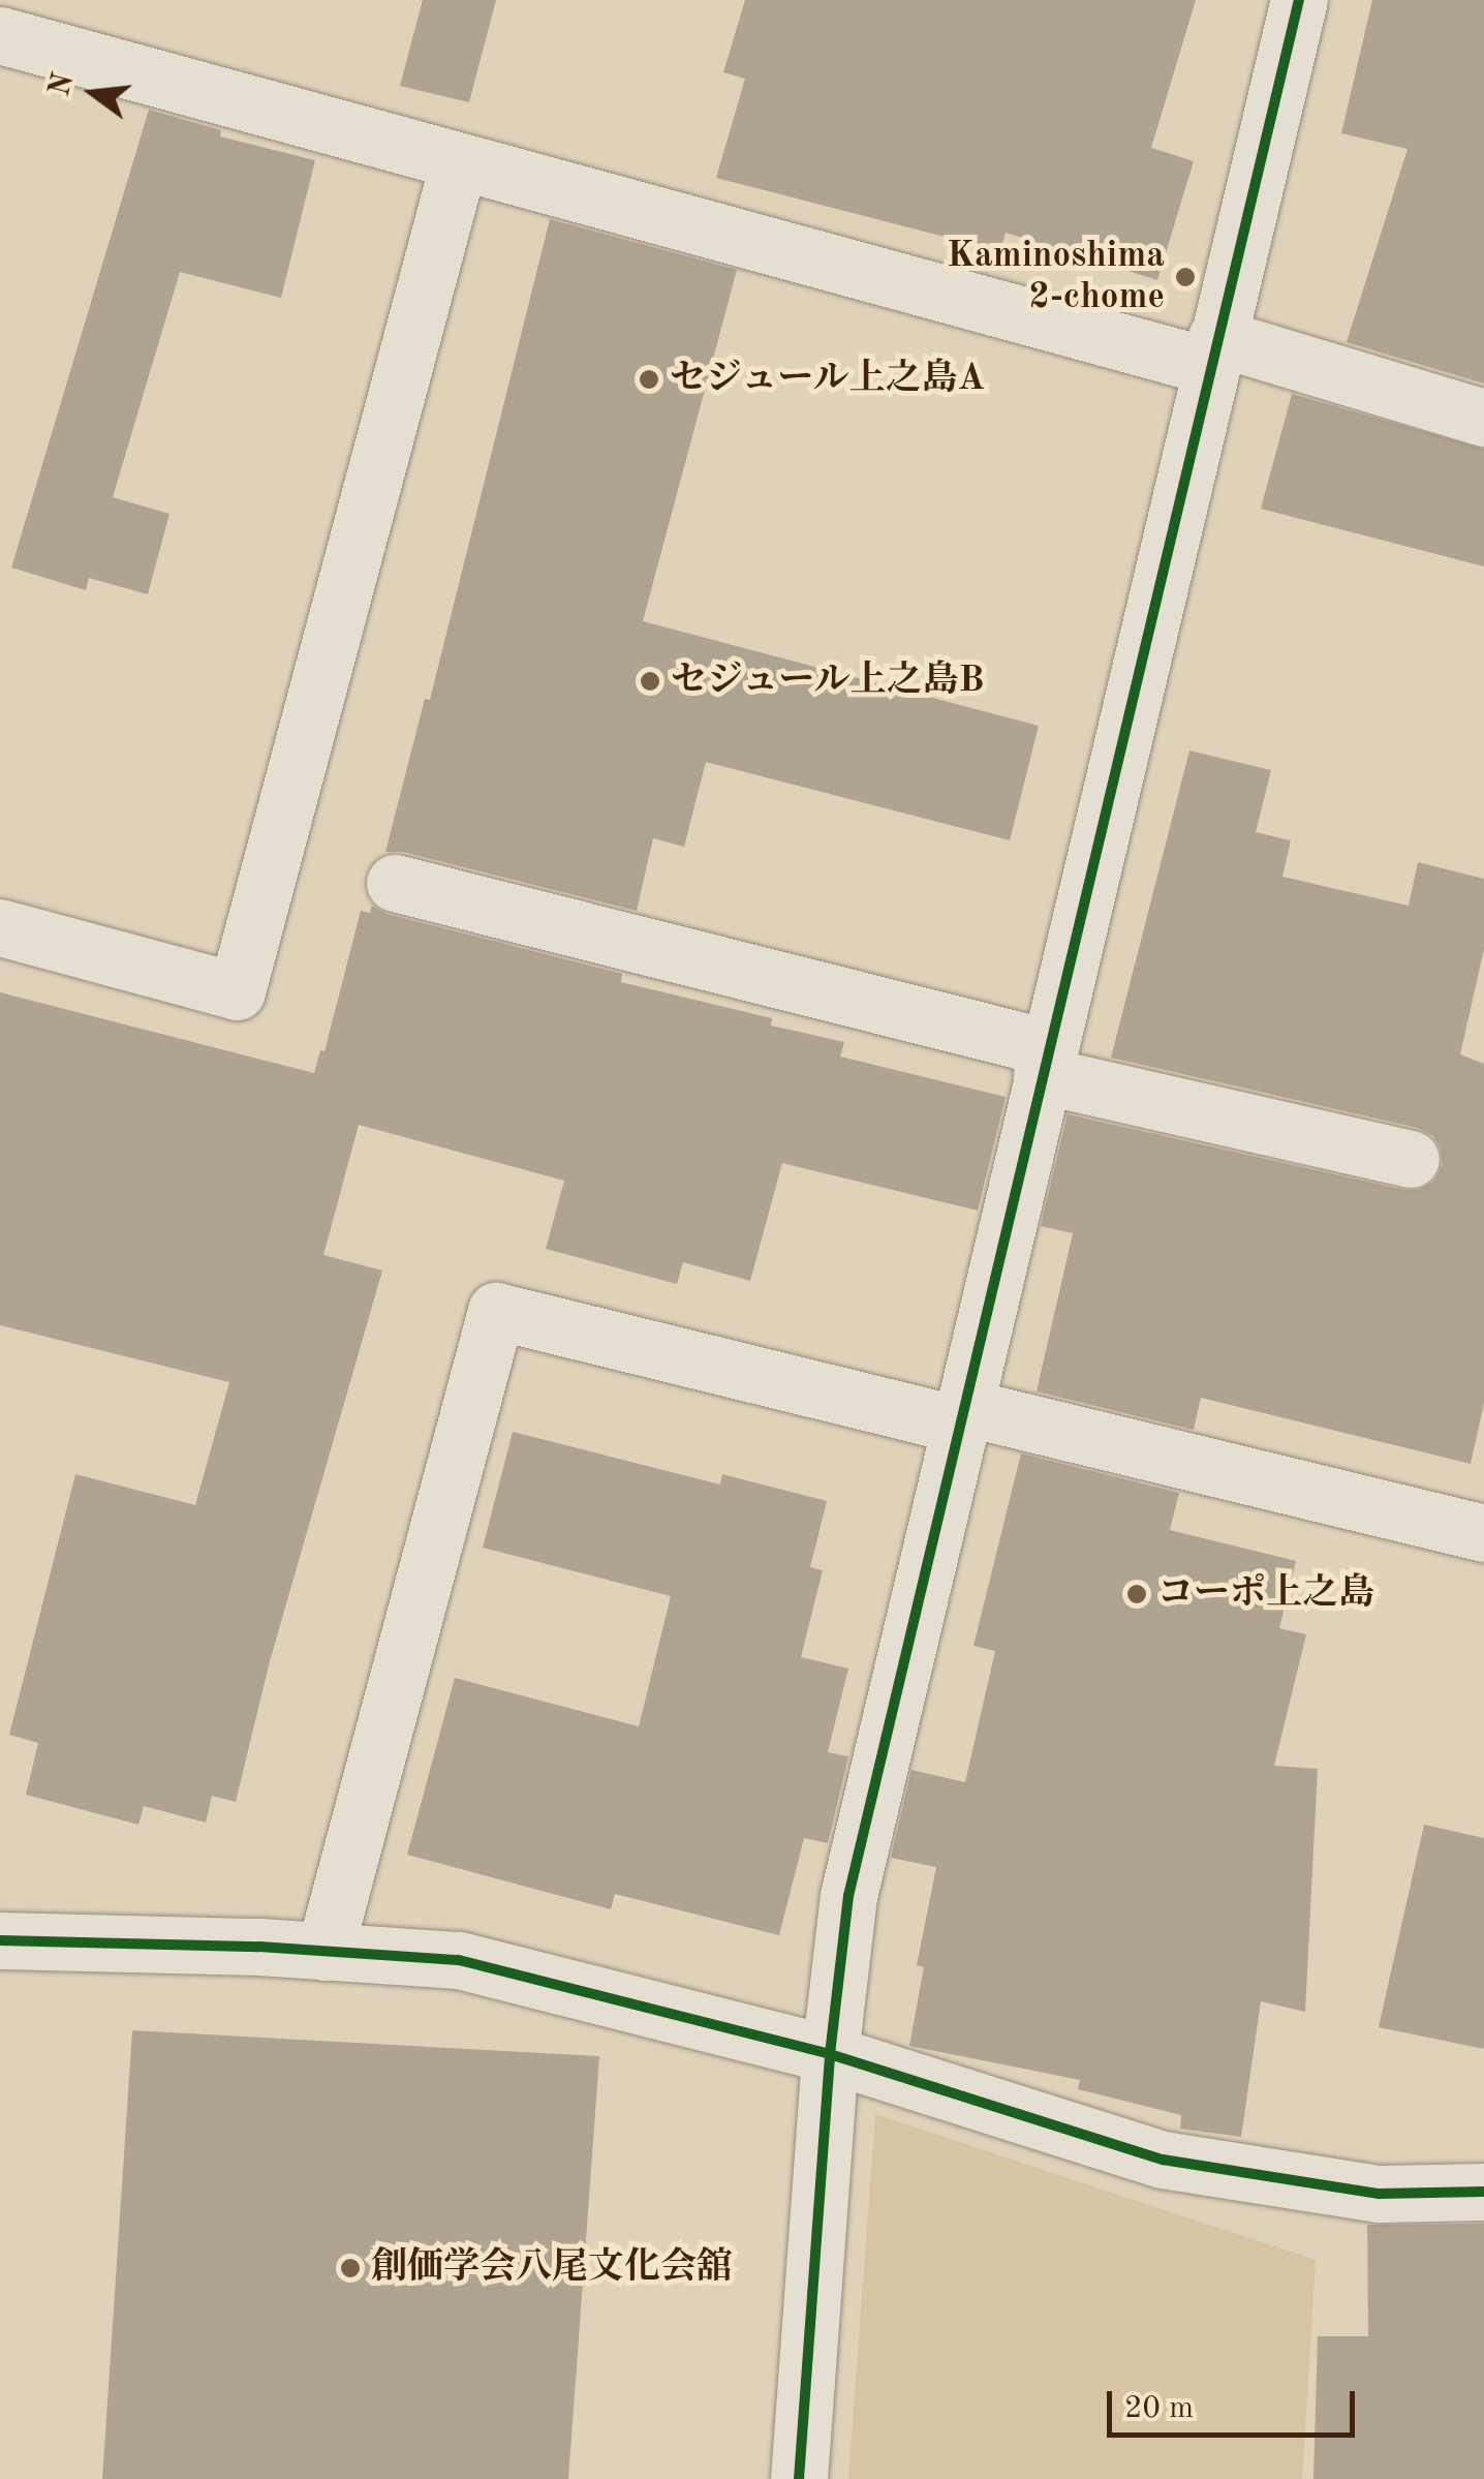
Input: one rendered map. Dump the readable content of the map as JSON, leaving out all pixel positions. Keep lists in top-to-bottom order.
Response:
{
  "places": [
    "Kaminoshima 2-chome",
    "セジュール上之島A",
    "セジュール上之島B",
    "コーポ上之島",
    "創価学会八尾文化会舘"
  ],
  "scale_bar": "20 m",
  "north": "left"
}
